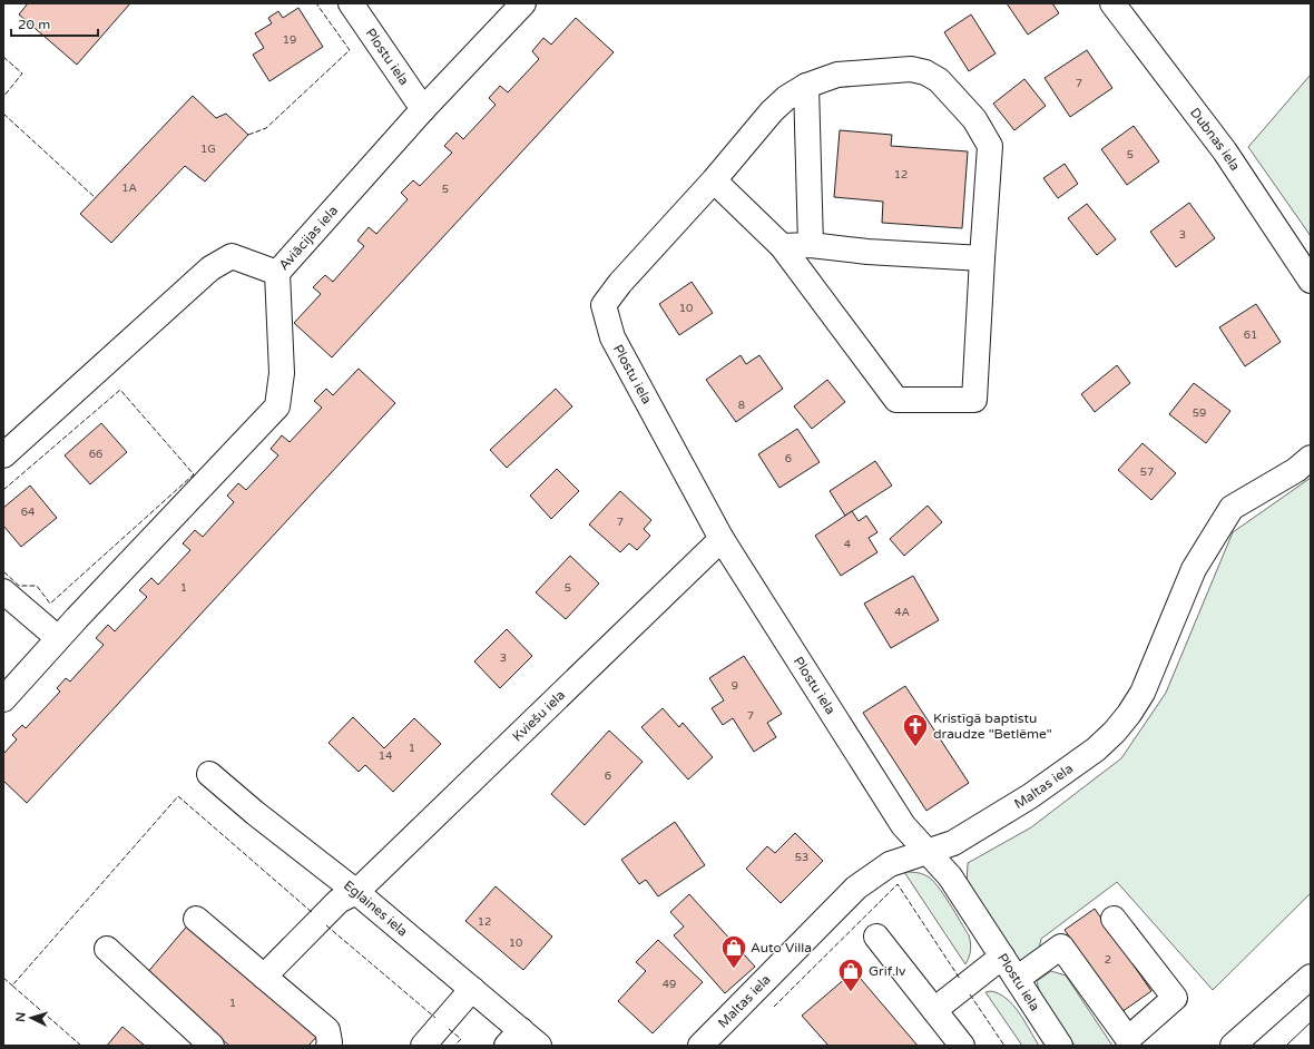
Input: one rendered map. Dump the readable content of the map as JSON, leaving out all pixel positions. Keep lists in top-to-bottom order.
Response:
{
  "streets": {
    "main road": [
      "Plostu iela",
      "Dubnas iela",
      "Aviācijas iela",
      "Kviešu iela",
      "Maltas iela",
      "Eglaines iela"
    ]
  },
  "crossings": [
    ["Plostu iela", "Aviācijas iela"],
    ["Plostu iela", "Kviešu iela"],
    ["Plostu iela", "Maltas iela"],
    ["Kviešu iela", "Eglaines iela"]
  ],
  "places": {
    "church": ["Kristīgā baptistu draudze \"Betlēme\""],
    "shop": ["Auto Villa", "Grif.lv"]
  },
  "house_numbers": [
    "19",
    "7",
    "1G",
    "5",
    "12",
    "1A",
    "5",
    "3",
    "10",
    "61",
    "8",
    "59",
    "66",
    "6",
    "57",
    "64",
    "7",
    "4",
    "1",
    "5",
    "4A",
    "3",
    "9",
    "7",
    "1",
    "14",
    "6",
    "53",
    "12",
    "10",
    "2",
    "49",
    "1"
  ],
  "scale_bar": "20 m",
  "north": "left"
}
